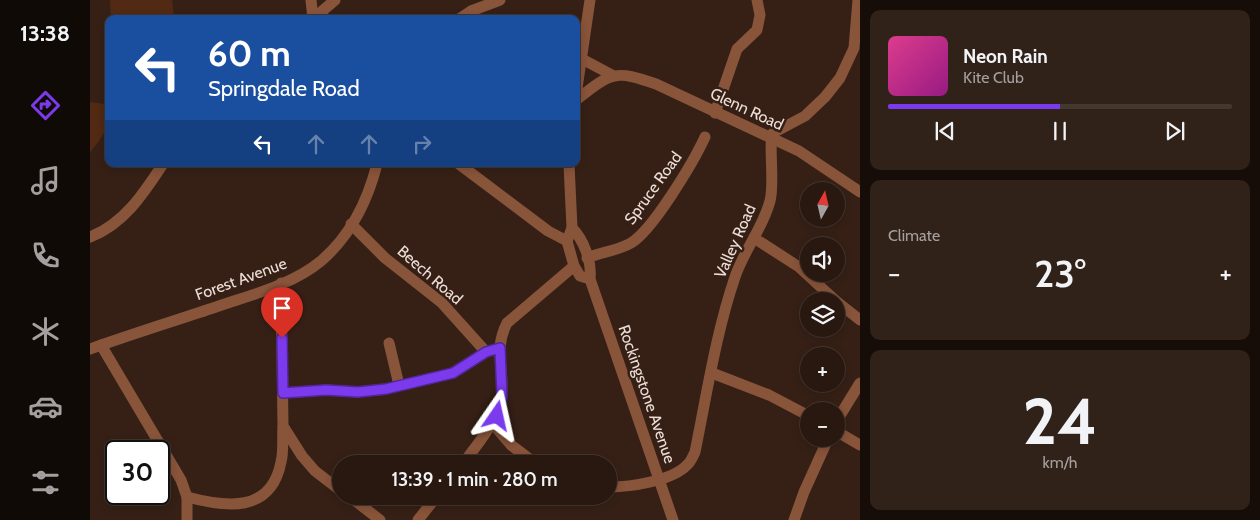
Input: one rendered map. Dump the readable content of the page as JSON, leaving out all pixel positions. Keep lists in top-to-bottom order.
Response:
{
  "streets": {
    "street": [
      "Glenn Road",
      "Spruce Road",
      "Valley Road",
      "Beech Road",
      "Forest Avenue",
      "Rockingstone Avenue"
    ]
  },
  "crossings": [
    ["Glenn Road", "Valley Road"],
    ["Spruce Road", "Rockingstone Avenue"],
    ["Valley Road", "Rockingstone Avenue"],
    ["Beech Road", "Forest Avenue"]
  ],
  "north": "top",
  "page": {
    "tabs": "13:38",
    "turn": ["60 m", "Springdale Road"],
    "song": ["Neon Rain", "Kite Club"],
    "tile": [
      "Climate",
      ["24", "km/h"]
    ],
    "map_buttons": ["+", "−"],
    "heat": ["−", "23°", "+"],
    "limit": "30",
    "trip": "13:39 · 1 min · 280 m"
  }
}
